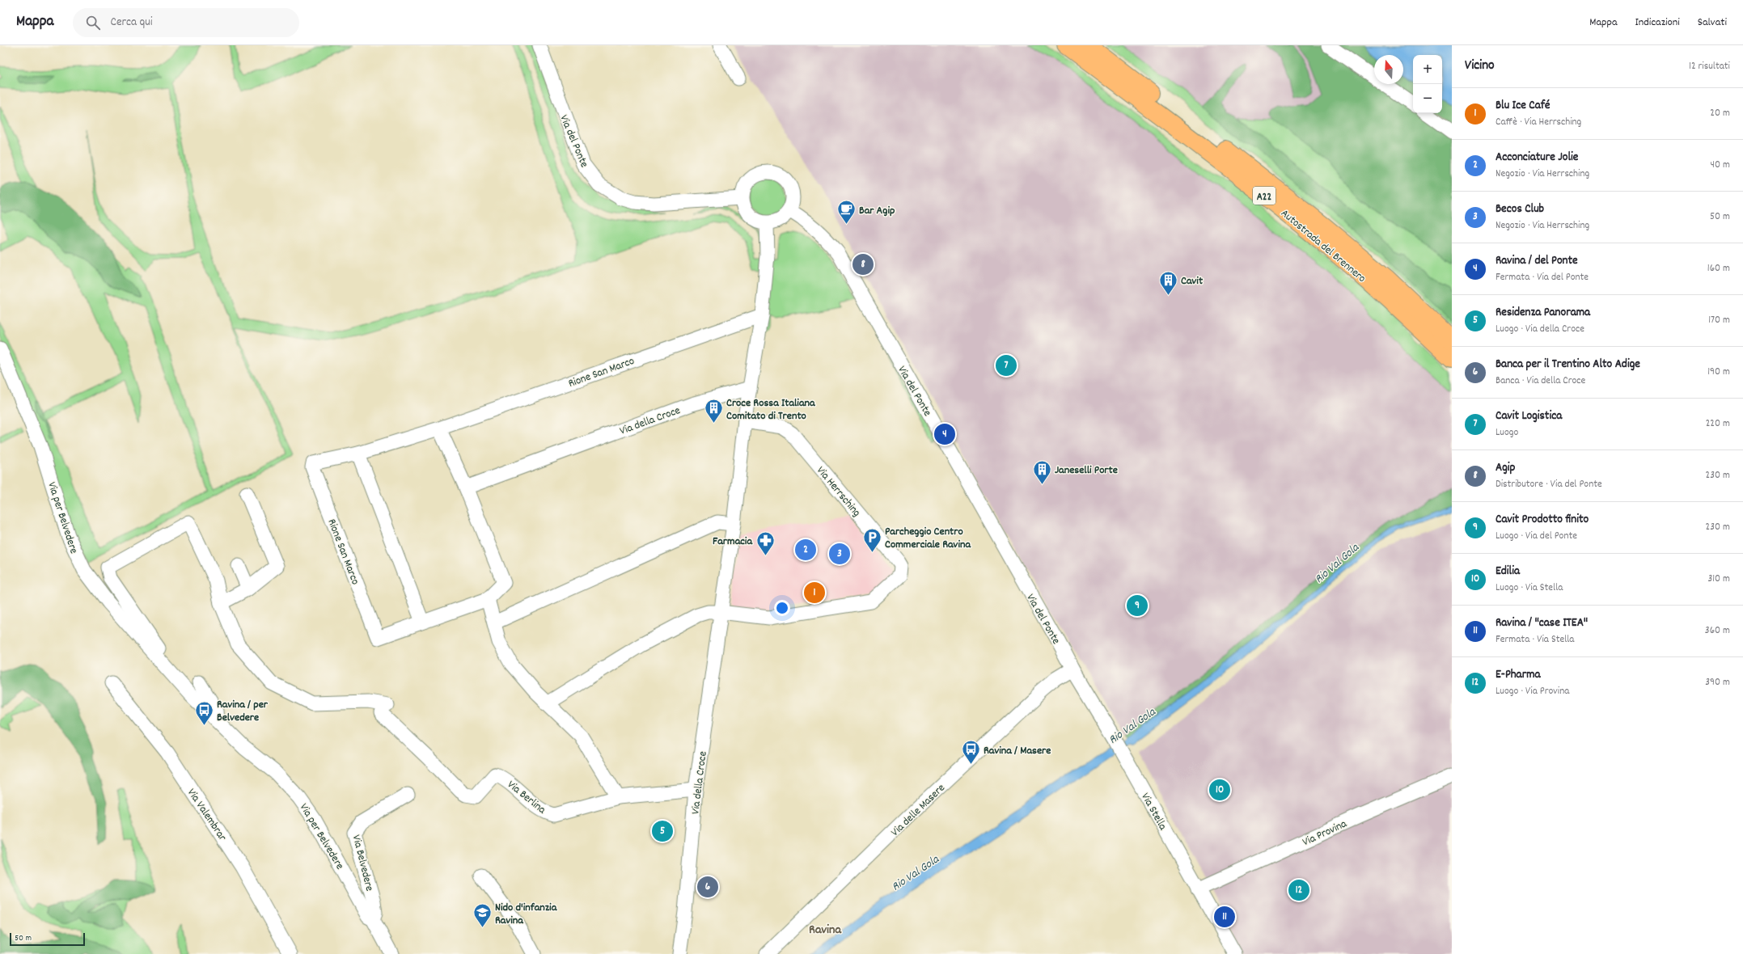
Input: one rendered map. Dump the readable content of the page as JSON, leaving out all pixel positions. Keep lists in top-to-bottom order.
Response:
{
  "streets": {
    "highway": ["A22", "Autostrada del Brennero"],
    "street": [
      "Via del Ponte",
      "Rione San Marco",
      "Via della Croce",
      "Via Herrsching",
      "Via per Belvedere",
      "Via Berlina",
      "Via delle Masere",
      "Via Stella",
      "Via Valembrar",
      "Via Provina",
      "Via Belvedere"
    ]
  },
  "crossings": [
    ["Via del Ponte", "Via della Croce"],
    ["Via del Ponte", "Via delle Masere"],
    ["Via del Ponte", "Via Stella"],
    ["Rione San Marco", "Via della Croce"],
    ["Via della Croce", "Via Herrsching"],
    ["Via della Croce", "Via Berlina"],
    ["Via per Belvedere", "Via Berlina"],
    ["Via per Belvedere", "Via Belvedere"],
    ["Via delle Masere", "Via Stella"],
    ["Via Stella", "Via Provina"]
  ],
  "districts": ["Ravina"],
  "water": ["Rio Val Gola"],
  "places": {
    "cafe": ["Bar Agip"],
    "building": ["Cavit", "Croce Rossa Italiana Comitato di Trento", "Janeselli Porte"],
    "parking": ["Parcheggio Centro Commerciale Ravina"],
    "pharmacy": ["Farmacia"],
    "bus stop": ["Ravina / per Belvedere", "Ravina / Masere"],
    "school or university": ["Nido d'infanzia Ravina"]
  },
  "scale_bar": "50 m",
  "north": "top",
  "page": {
    "header": "Mappa",
    "search": "Cerca qui",
    "nav": ["Mappa", "Indicazioni", "Salvati"],
    "heading": ["Vicino", "12 risultati"],
    "map_buttons": ["+", "−"],
    "list": [
      {
        "mark": "1",
        "name": "Blu Ice Café",
        "note": "Caffè · Via Herrsching",
        "value": "20 m"
      },
      {
        "mark": "2",
        "name": "Acconciature Jolie",
        "note": "Negozio · Via Herrsching",
        "value": "40 m"
      },
      {
        "mark": "3",
        "name": "Becos Club",
        "note": "Negozio · Via Herrsching",
        "value": "50 m"
      },
      {
        "mark": "4",
        "name": "Ravina / del Ponte",
        "note": "Fermata · Via del Ponte",
        "value": "160 m"
      },
      {
        "mark": "5",
        "name": "Residenza Panorama",
        "note": "Luogo · Via della Croce",
        "value": "170 m"
      },
      {
        "mark": "6",
        "name": "Banca per il Trentino Alto Adige",
        "note": "Banca · Via della Croce",
        "value": "190 m"
      },
      {
        "mark": "7",
        "name": "Cavit Logistica",
        "note": "Luogo",
        "value": "220 m"
      },
      {
        "mark": "8",
        "name": "Agip",
        "note": "Distributore · Via del Ponte",
        "value": "230 m"
      },
      {
        "mark": "9",
        "name": "Cavit Prodotto finito",
        "note": "Luogo · Via del Ponte",
        "value": "230 m"
      },
      {
        "mark": "10",
        "name": "Edilia",
        "note": "Luogo · Via Stella",
        "value": "310 m"
      },
      {
        "mark": "11",
        "name": "Ravina / \"case ITEA\"",
        "note": "Fermata · Via Stella",
        "value": "360 m"
      },
      {
        "mark": "12",
        "name": "E-Pharma",
        "note": "Luogo · Via Provina",
        "value": "390 m"
      }
    ],
    "pins": [
      "8",
      "7",
      "4",
      "2",
      "3",
      "1",
      "9",
      "10",
      "5",
      "6",
      "12",
      "11"
    ],
    "scale": "50 m"
  }
}
